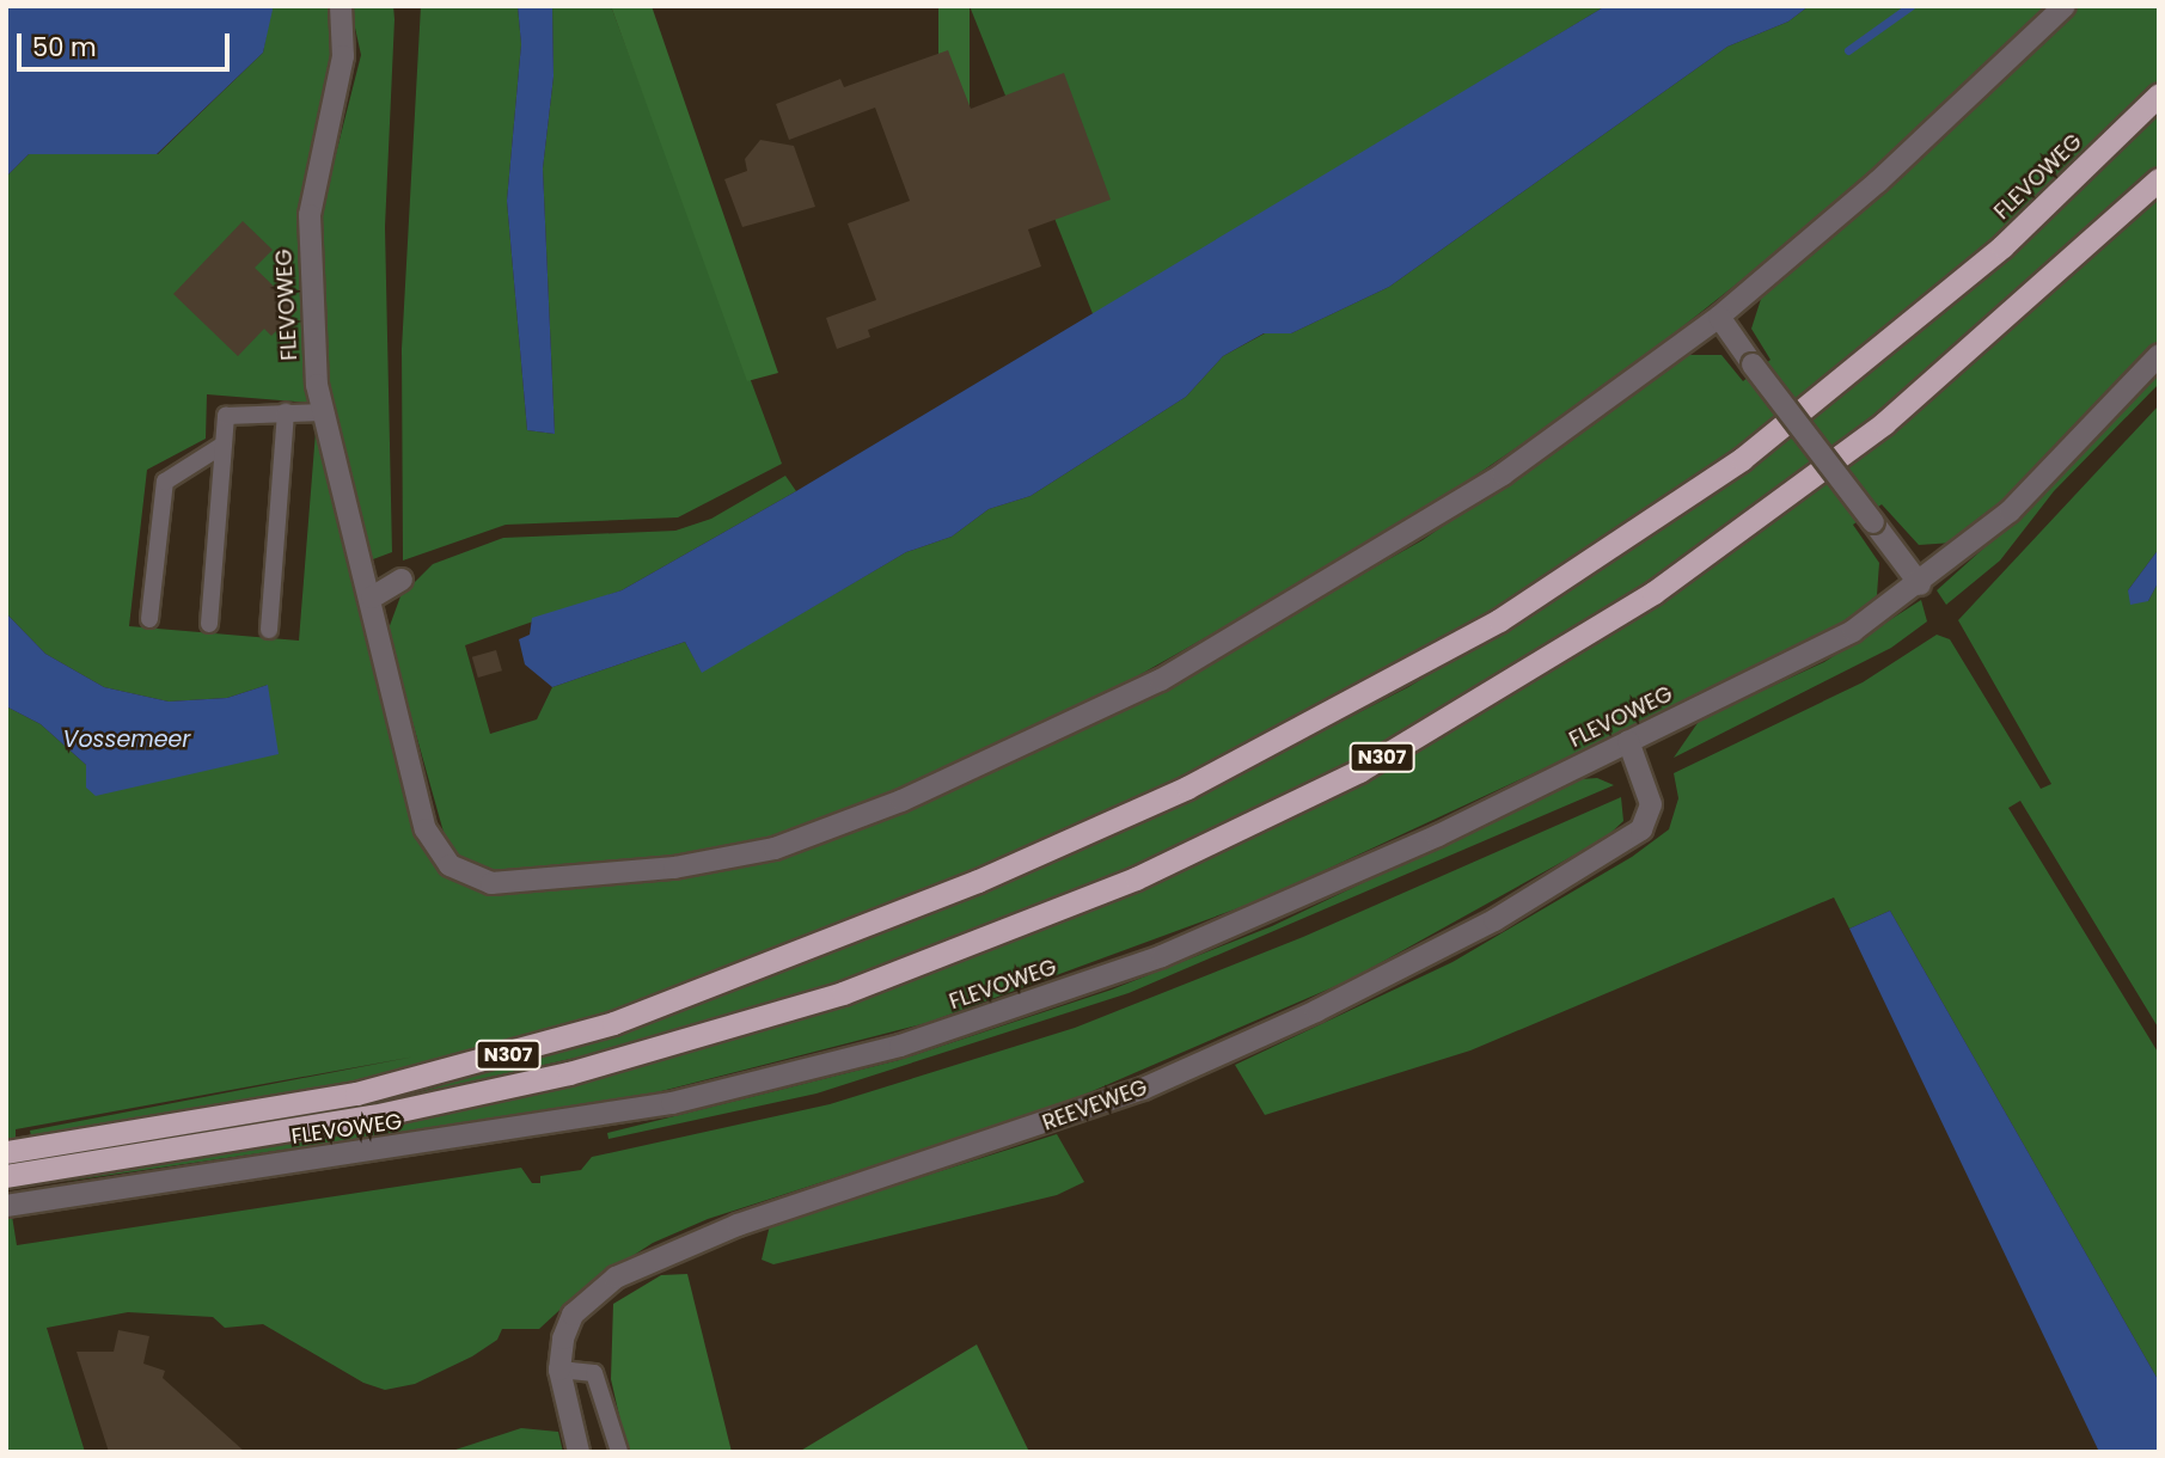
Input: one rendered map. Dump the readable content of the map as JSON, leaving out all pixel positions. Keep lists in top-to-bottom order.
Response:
{
  "streets": {
    "highway": ["FLEVOWEG", "N307"],
    "street": ["REEVEWEG"]
  },
  "crossings": [
    ["FLEVOWEG", "REEVEWEG"]
  ],
  "water": ["Vossemeer"],
  "scale_bar": "50 m"
}
